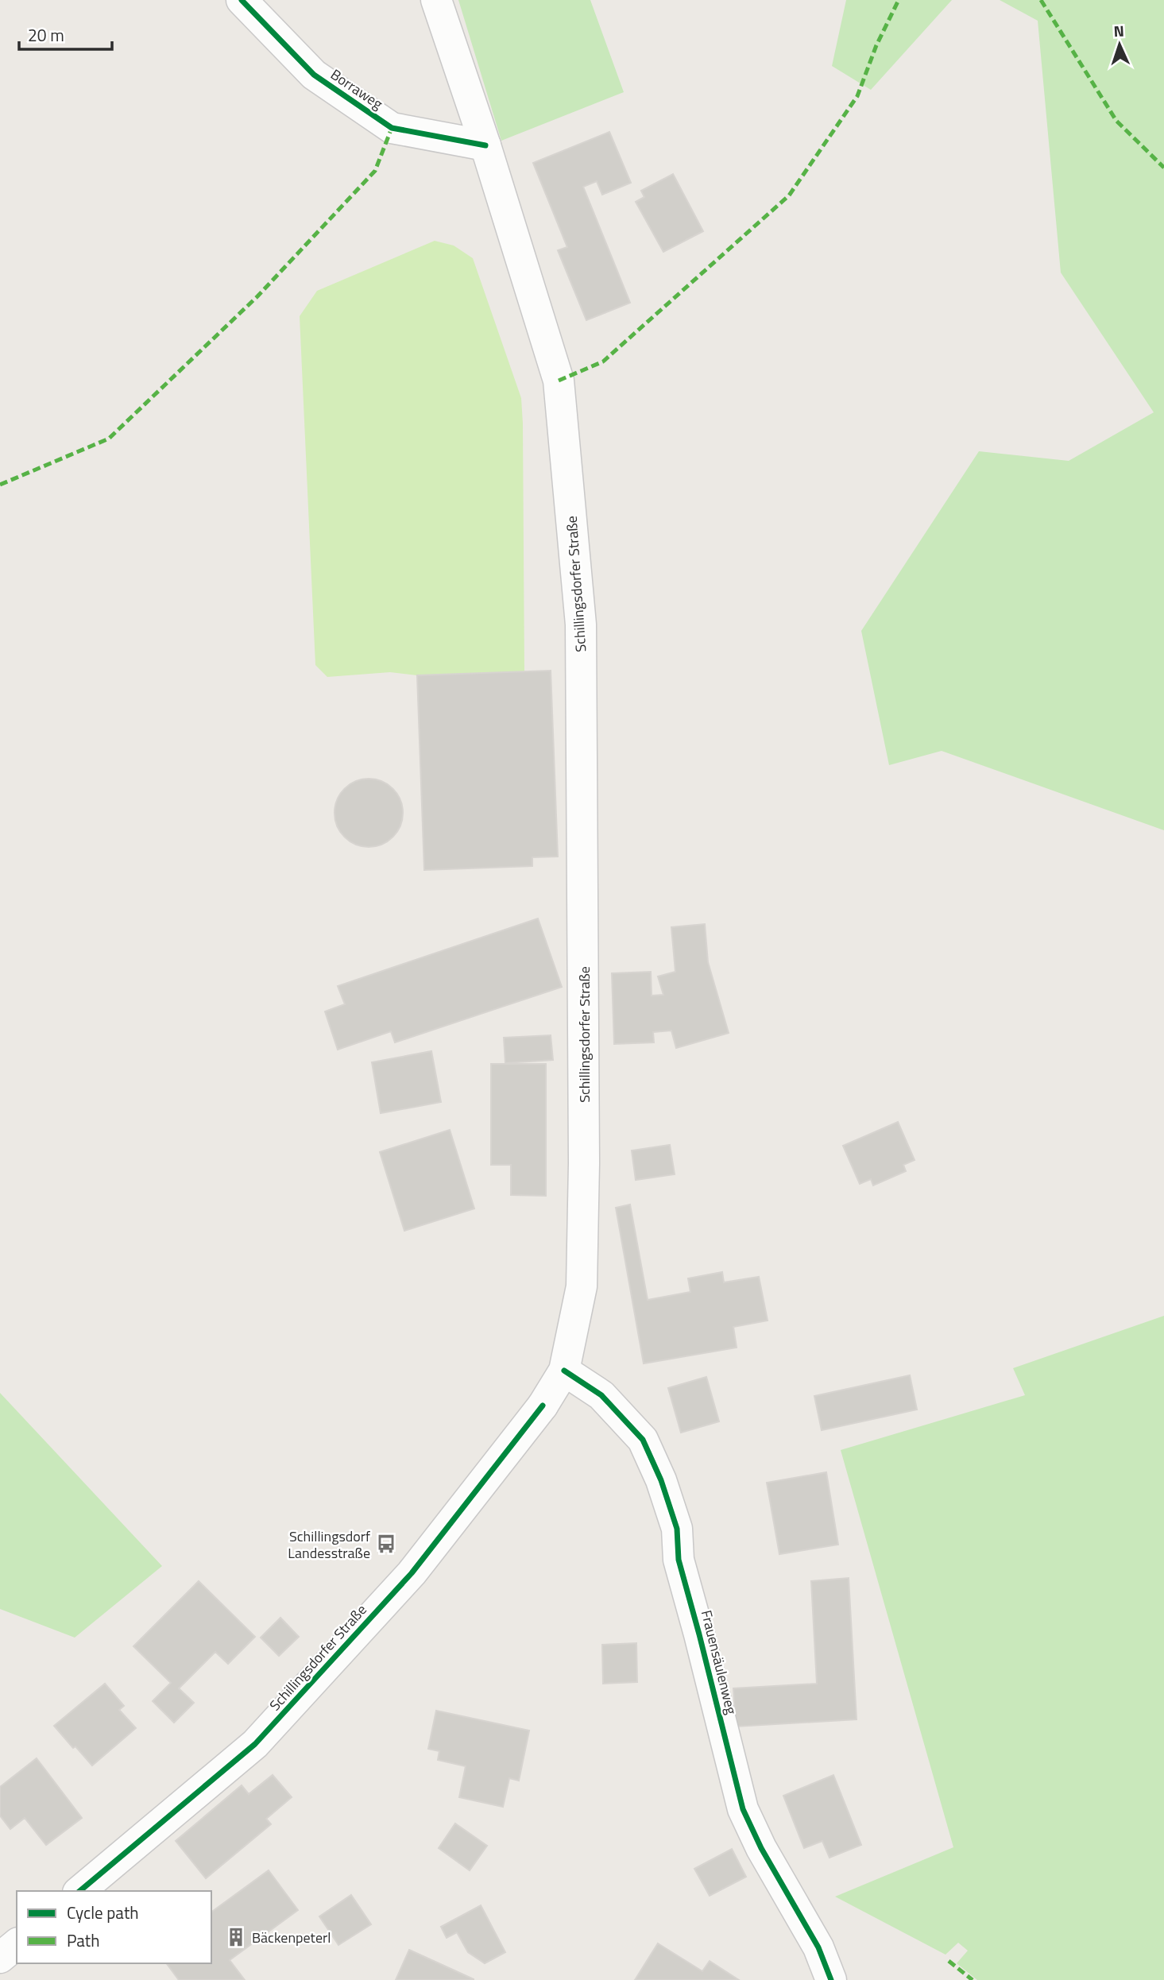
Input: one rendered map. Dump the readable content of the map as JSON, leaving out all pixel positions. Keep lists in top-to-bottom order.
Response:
{
  "streets": {
    "street": ["Borraweg", "Schillingsdorfer Straße", "Frauensäulenweg"]
  },
  "crossings": [
    ["Borraweg", "Schillingsdorfer Straße"],
    ["Schillingsdorfer Straße", "Frauensäulenweg"]
  ],
  "places": {
    "bus stop": ["Schillingsdorf Landesstraße"],
    "building": ["Bäckenpeterl"]
  },
  "legend": ["Cycle path", "Path"],
  "scale_bar": "20 m",
  "north": "top"
}
